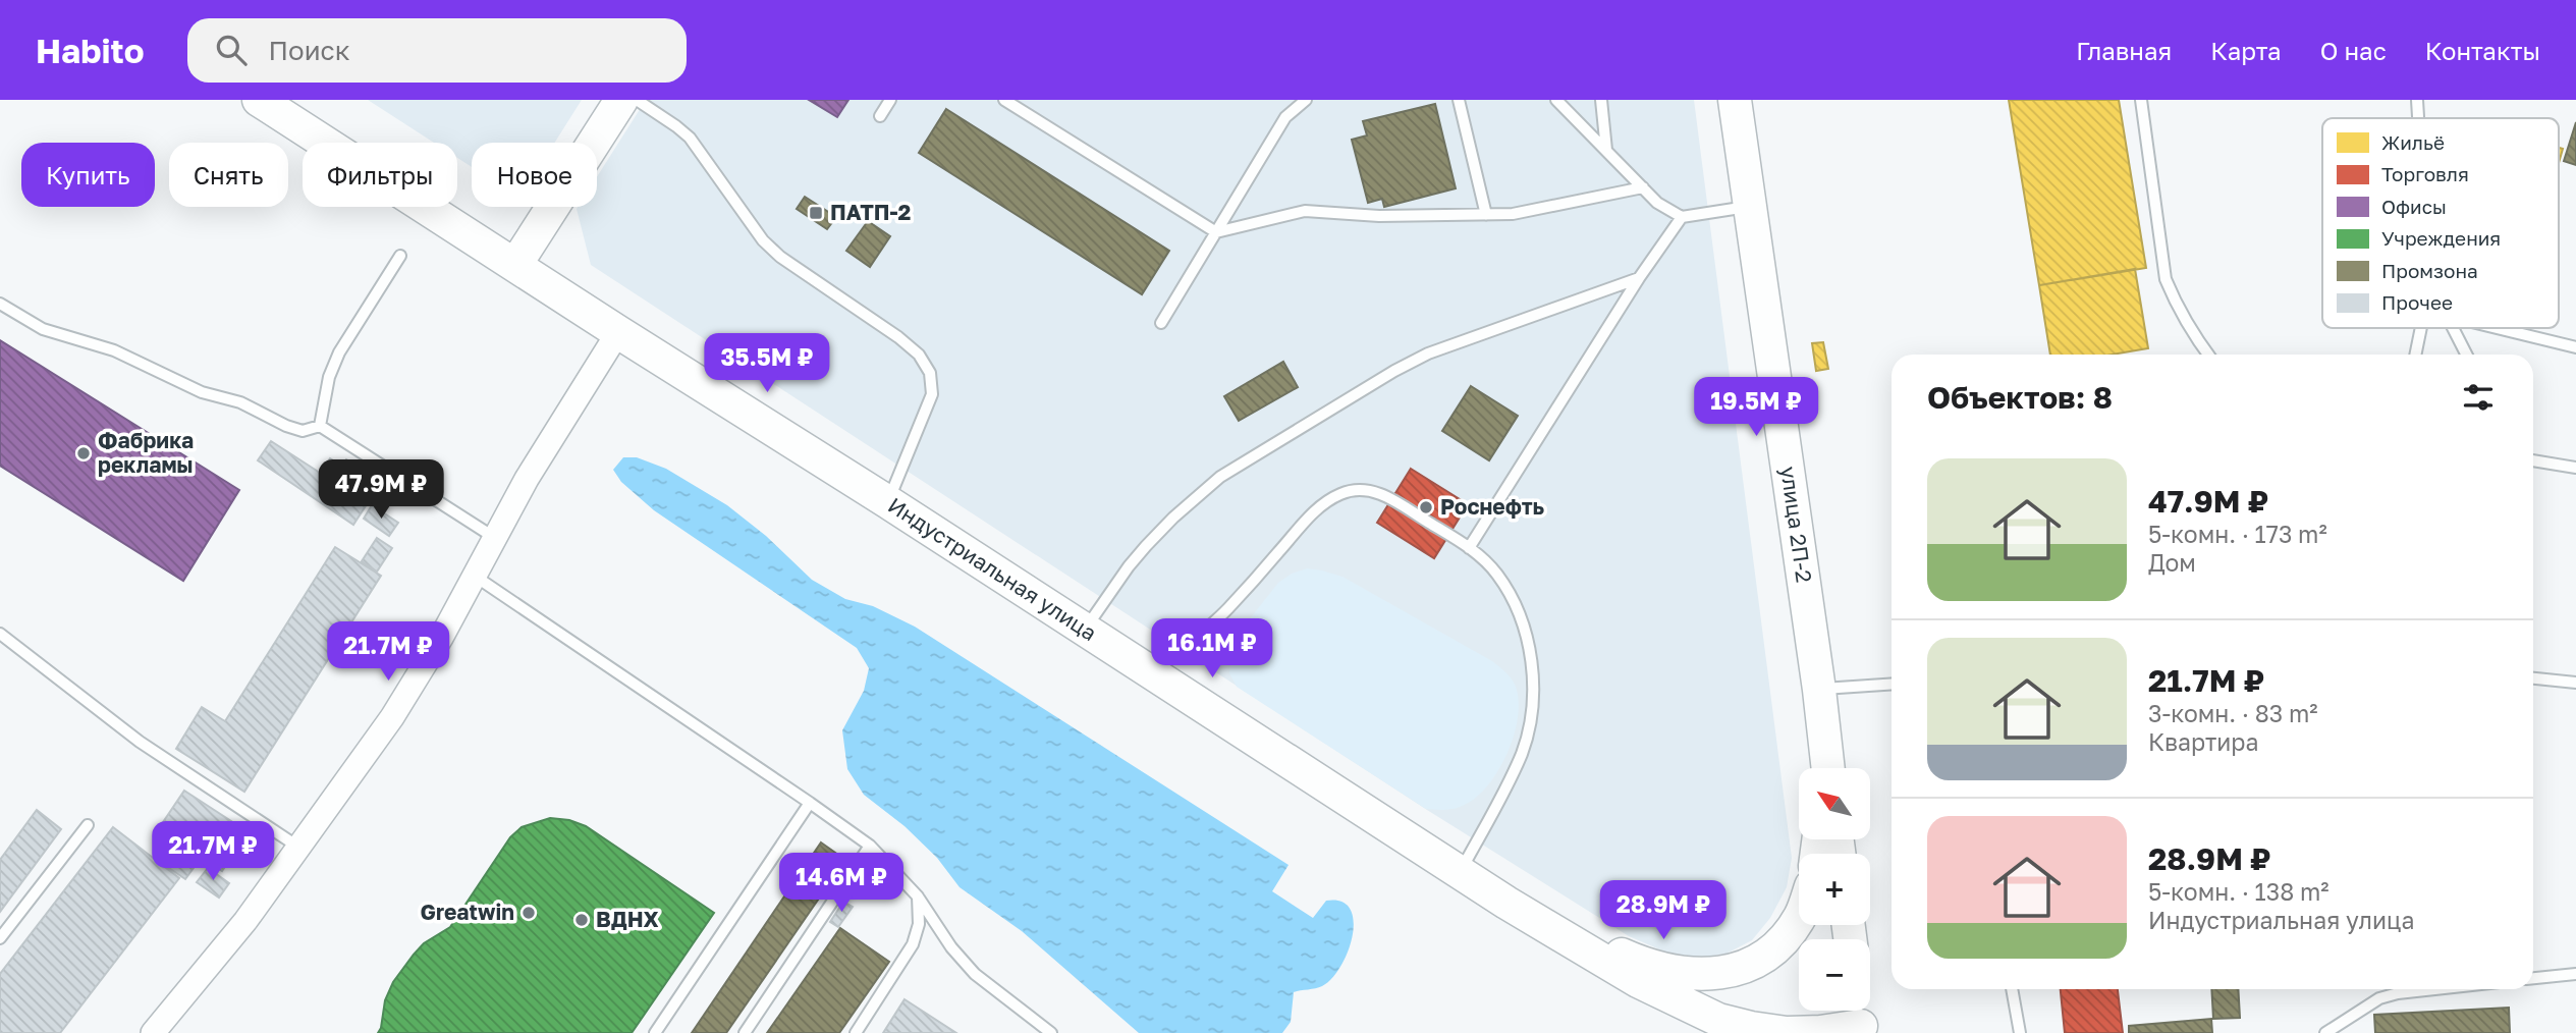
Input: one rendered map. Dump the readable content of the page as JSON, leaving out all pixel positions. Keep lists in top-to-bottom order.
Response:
{
  "streets": {
    "main road": ["улица 2П-2", "Индустриальная улица"]
  },
  "places": {
    "transit": ["ПАТП-2"],
    "other": [
      "Фабрика рекламы",
      "Роснефть",
      "Greatwin",
      "ВДНХ"
    ]
  },
  "legend": [
    "Жильё",
    "Торговля",
    "Офисы",
    "Учреждения",
    "Промзона",
    "Прочее"
  ],
  "north": "top left",
  "page": {
    "header": "Habito",
    "search": "Поиск",
    "nav": [
      "Главная",
      "Карта",
      "О нас",
      "Контакты"
    ],
    "chip": [
      "Купить",
      "Снять",
      "Фильтры",
      "Новое"
    ],
    "price": [
      "35.5M ₽",
      "19.5M ₽",
      "47.9M ₽",
      "16.1M ₽",
      "21.7M ₽",
      "21.7M ₽",
      "14.6M ₽",
      "28.9M ₽"
    ],
    "heading": "Объектов: 8",
    "list": [
      {
        "name": "47.9M ₽",
        "note": "5-комн. · 173 m² · Дом"
      },
      {
        "name": "21.7M ₽",
        "note": "3-комн. · 83 m² · Квартира"
      },
      {
        "name": "28.9M ₽",
        "note": "5-комн. · 138 m² · Индустриальная улица"
      }
    ],
    "map_buttons": ["+", "−"]
  }
}
